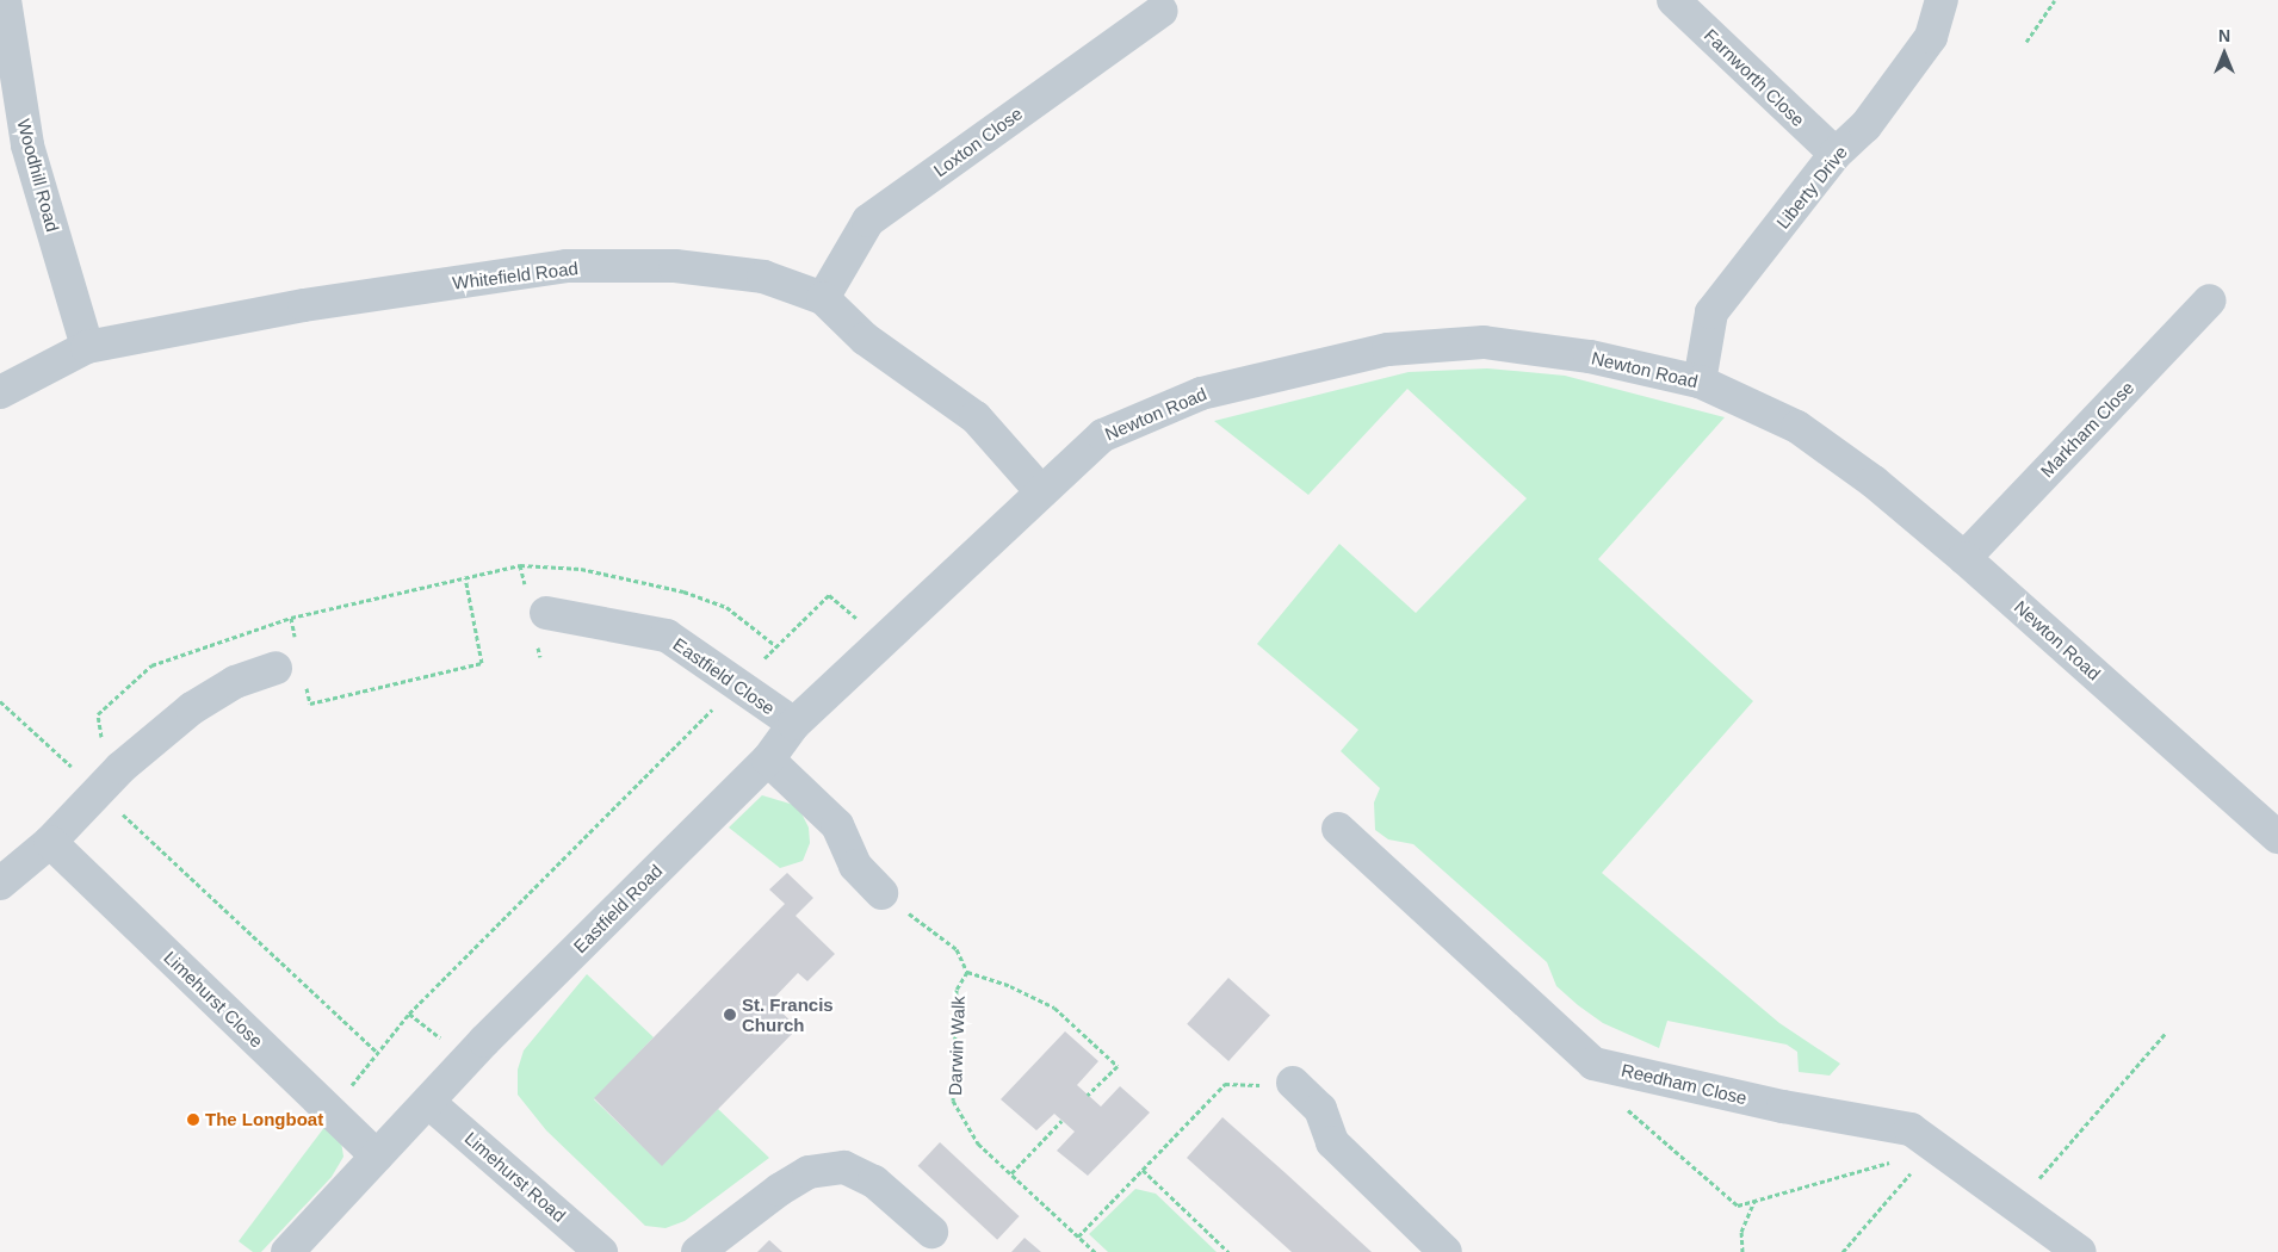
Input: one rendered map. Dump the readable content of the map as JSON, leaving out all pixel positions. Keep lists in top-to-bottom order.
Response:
{
  "streets": {
    "street": [
      "Farnworth Close",
      "Loxton Close",
      "Woodhill Road",
      "Liberty Drive",
      "Whitefield Road",
      "Newton Road",
      "Markham Close",
      "Eastfield Close",
      "Eastfield Road",
      "Limehurst Close",
      "Reedham Close",
      "Limehurst Road"
    ],
    "path": ["Darwin Walk"]
  },
  "crossings": [
    ["Farnworth Close", "Liberty Drive"],
    ["Loxton Close", "Whitefield Road"],
    ["Woodhill Road", "Whitefield Road"],
    ["Liberty Drive", "Newton Road"],
    ["Whitefield Road", "Newton Road"],
    ["Newton Road", "Markham Close"],
    ["Newton Road", "Eastfield Road"],
    ["Eastfield Close", "Eastfield Road"],
    ["Eastfield Road", "Limehurst Close"],
    ["Eastfield Road", "Limehurst Road"]
  ],
  "places": ["St. Francis Church", "The Longboat"],
  "north": "top"
}
